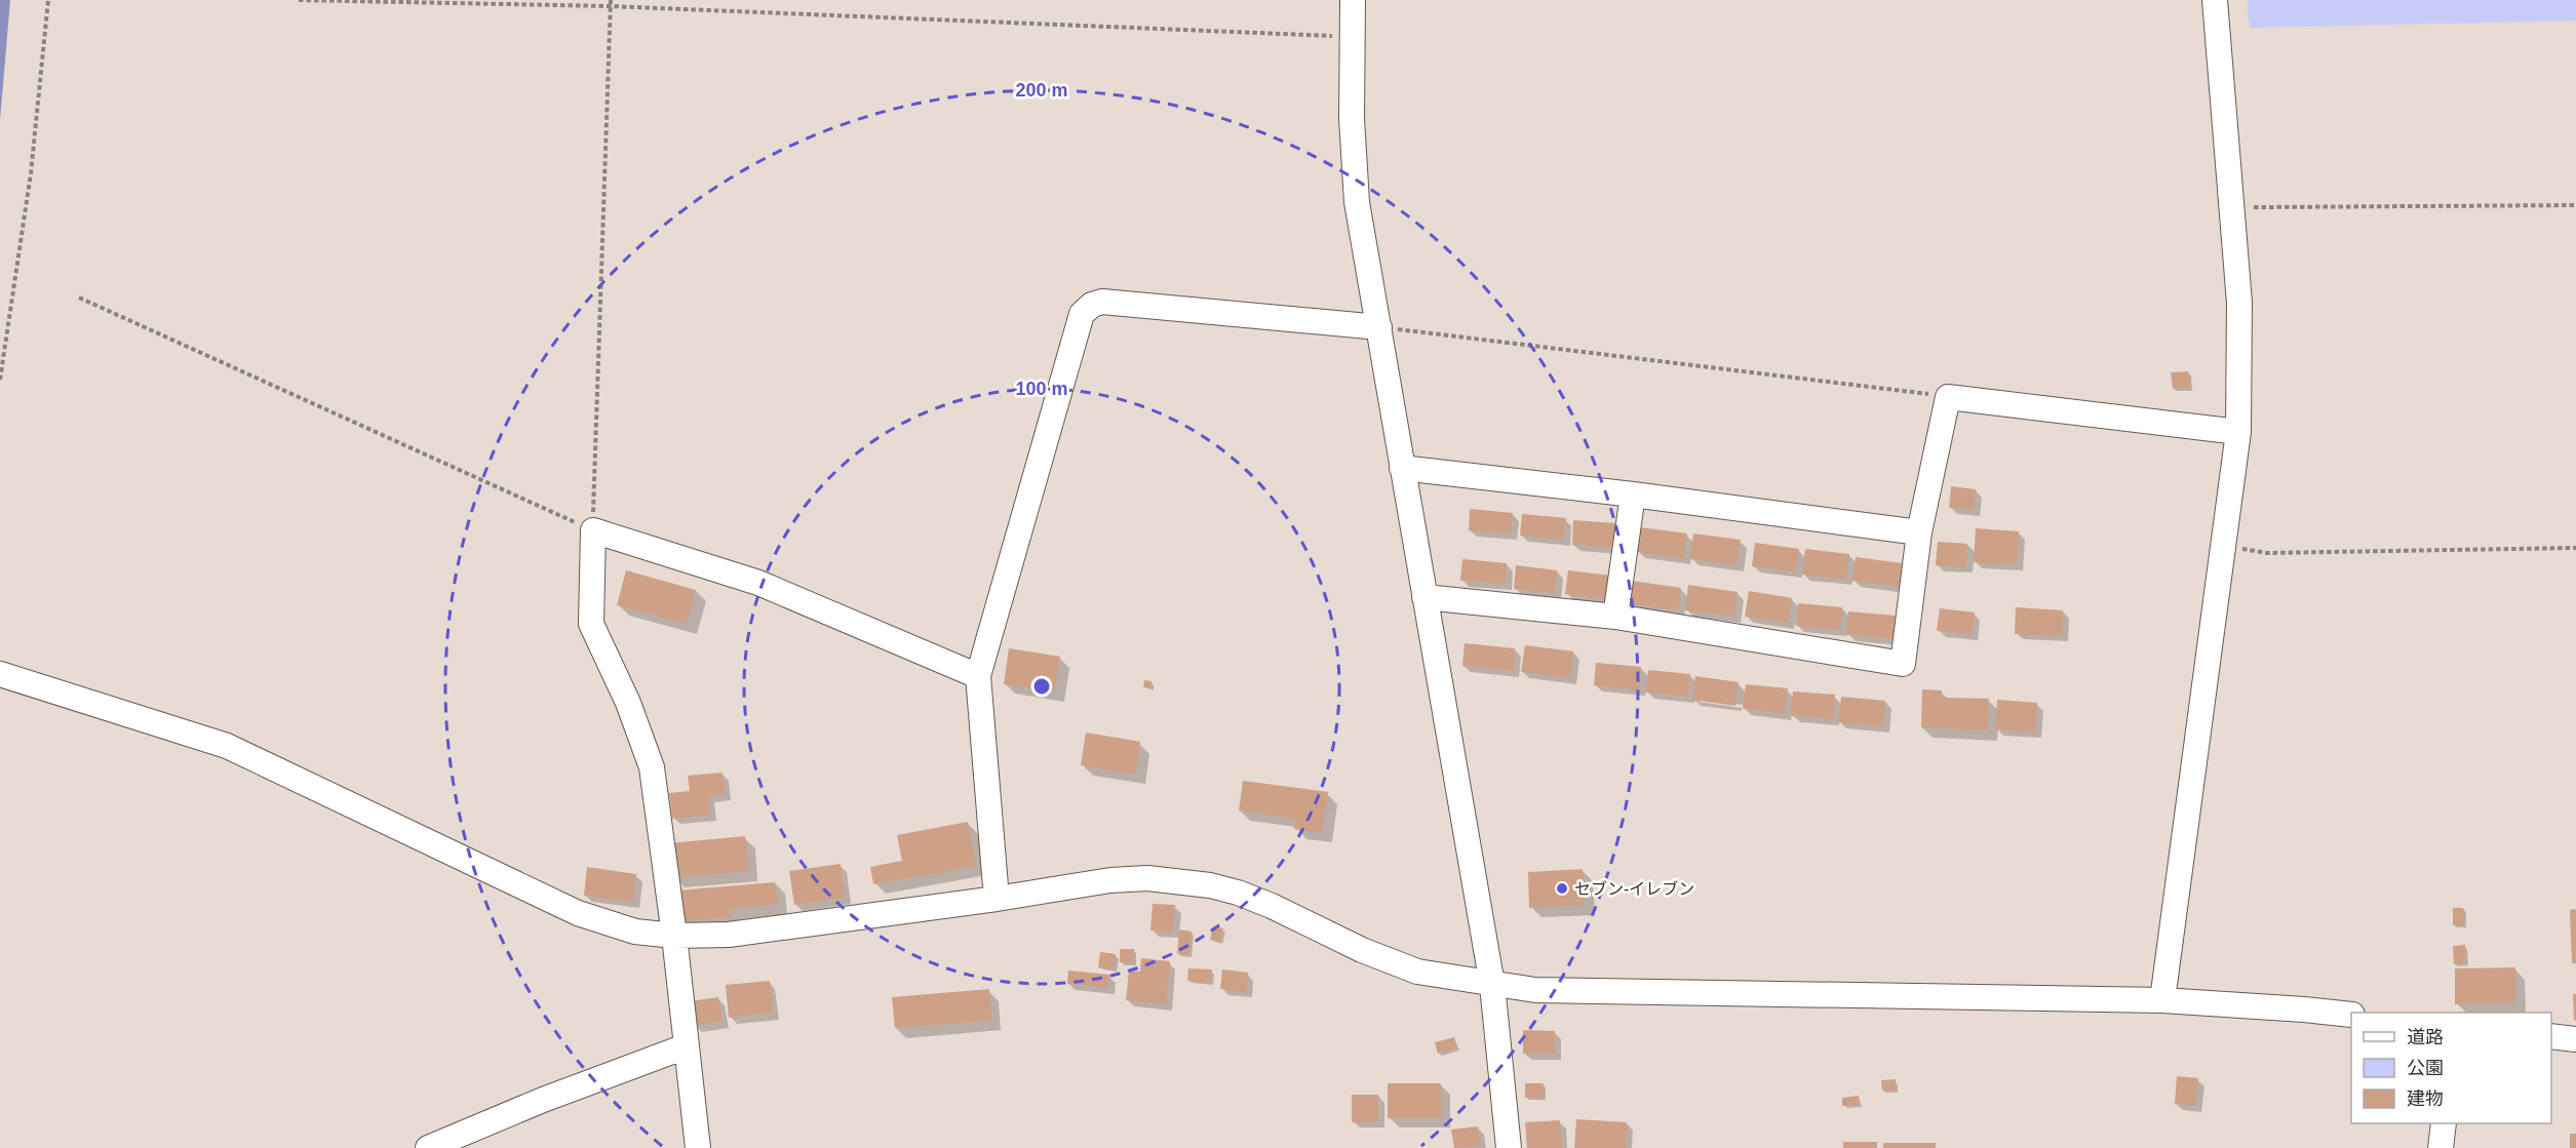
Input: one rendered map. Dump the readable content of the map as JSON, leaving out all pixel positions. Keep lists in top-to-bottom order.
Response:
{
  "places": ["セブン-イレブン"],
  "legend": ["道路", "公園", "建物"],
  "rings": ["200 m", "100 m"]
}
